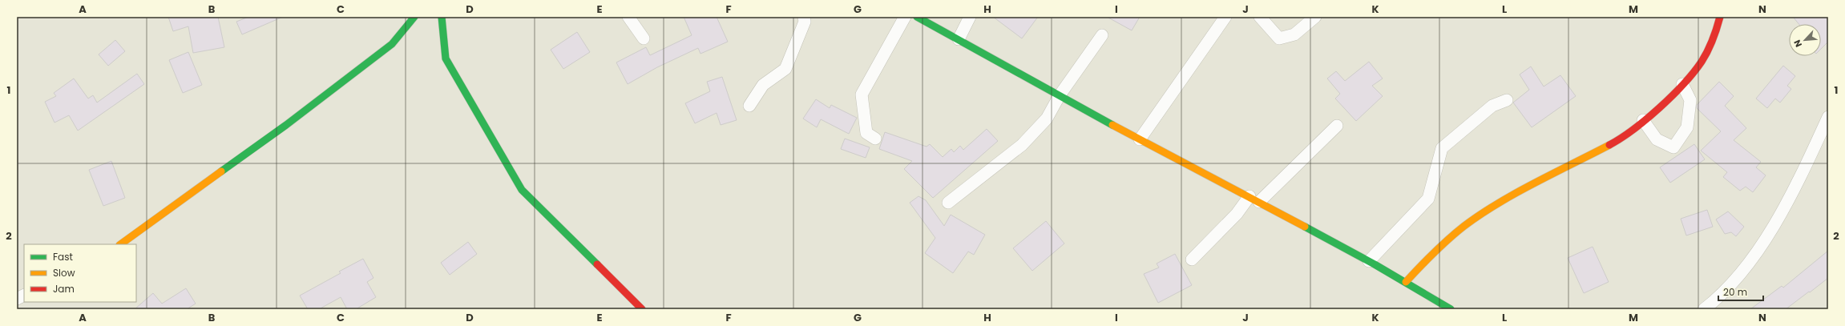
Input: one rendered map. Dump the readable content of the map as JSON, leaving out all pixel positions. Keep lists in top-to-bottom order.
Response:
{
  "legend": ["Fast", "Slow", "Jam"],
  "scale_bar": "20 m",
  "north": "bottom left",
  "grid": {
    "columns": [
      "A",
      "B",
      "C",
      "D",
      "E",
      "F",
      "G",
      "H",
      "I",
      "J",
      "K",
      "L",
      "M",
      "N"
    ],
    "rows": ["1", "2"]
  }
}
